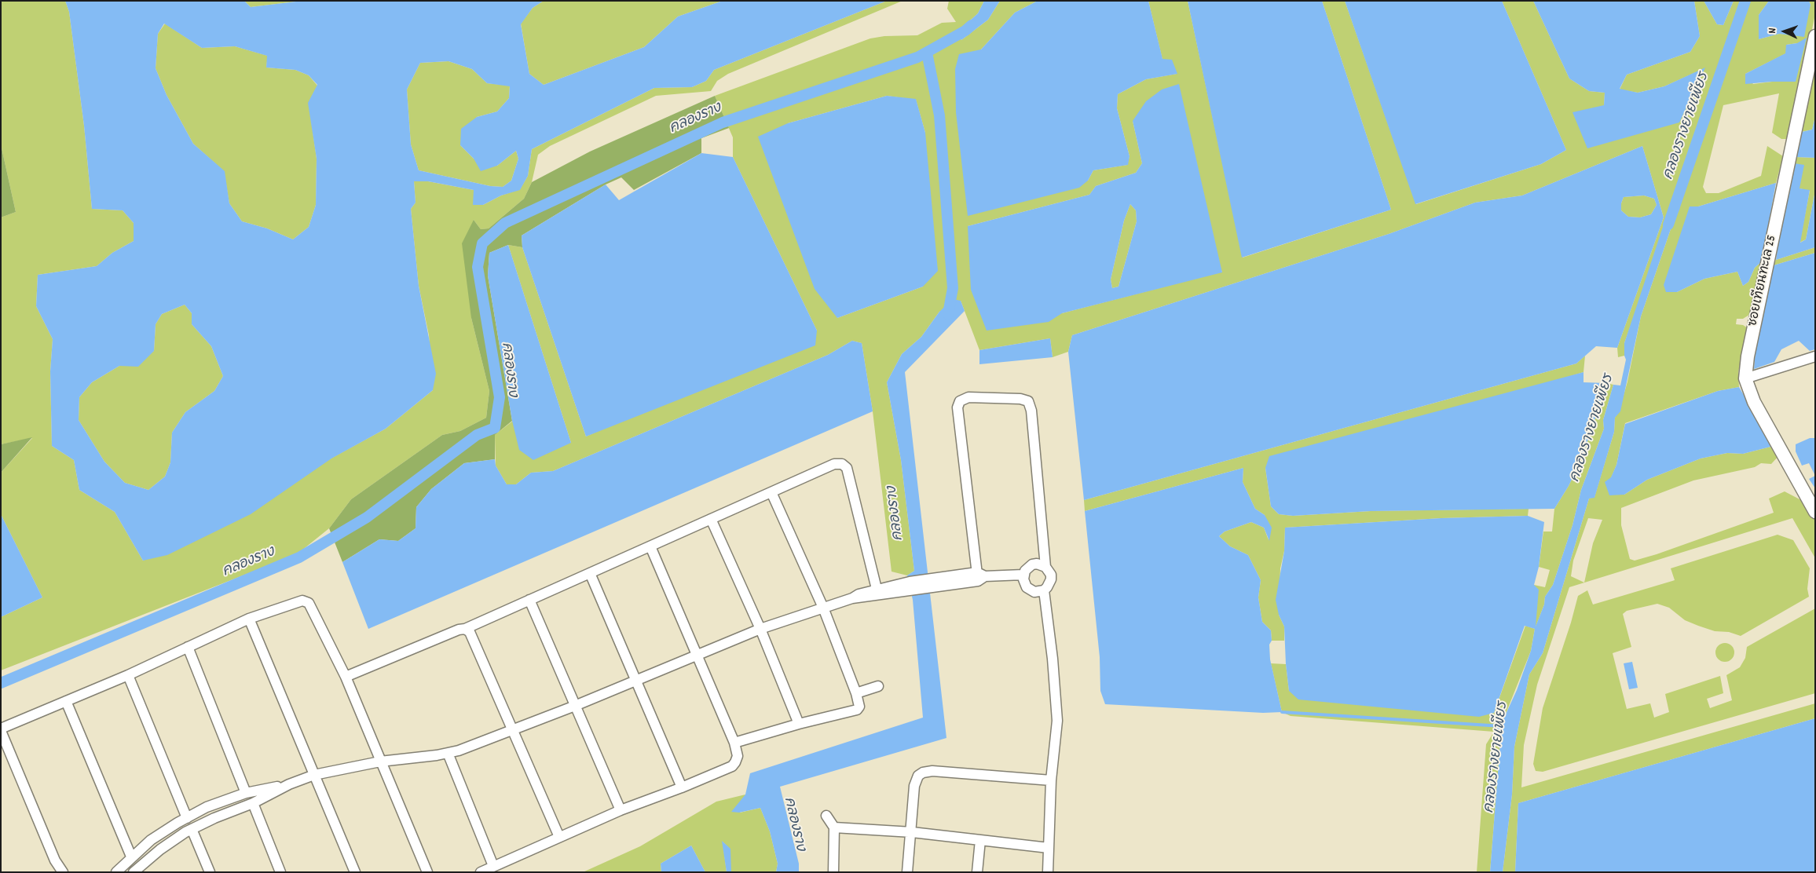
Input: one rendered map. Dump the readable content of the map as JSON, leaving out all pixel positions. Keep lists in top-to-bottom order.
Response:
{
  "streets": {
    "street": ["ซอยเทียนทะเล 25"]
  },
  "water": ["คลองราง", "คลองรางยายเพียร"],
  "north": "left"
}
